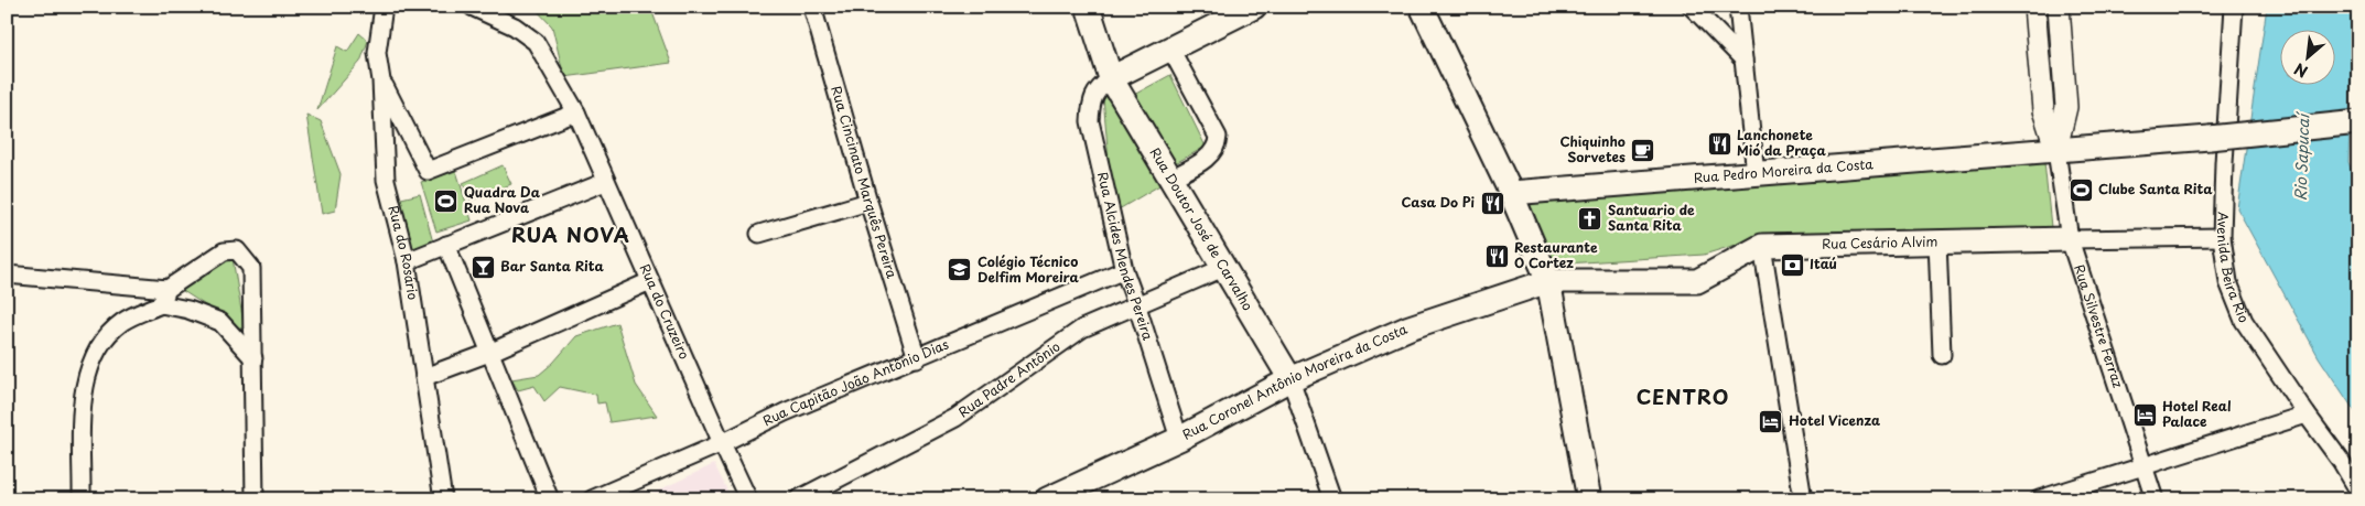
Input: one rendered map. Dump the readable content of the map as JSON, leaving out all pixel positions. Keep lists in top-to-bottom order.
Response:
{
  "streets": {
    "main road": [
      "Rua Pedro Moreira da Costa",
      "Rua Doutor José de Carvalho",
      "Rua Cesário Alvim",
      "Rua Coronel Antônio Moreira da Costa"
    ],
    "street": [
      "Rua Cincinato Marquês Pereira",
      "Rua do Rosário",
      "Rua Alcides Mendes Pereira",
      "Avenida Beira Rio",
      "Rua do Cruzeiro",
      "Rua Silvestre Ferraz",
      "Rua Padre Antônio",
      "Rua Capitão João Antônio Dias"
    ]
  },
  "crossings": [
    ["Rua Pedro Moreira da Costa", "Rua Silvestre Ferraz"],
    ["Rua Cincinato Marquês Pereira", "Rua Capitão João Antônio Dias"],
    ["Rua Doutor José de Carvalho", "Rua Alcides Mendes Pereira"],
    ["Rua Doutor José de Carvalho", "Rua Padre Antônio"],
    ["Rua Doutor José de Carvalho", "Rua Coronel Antônio Moreira da Costa"],
    ["Rua Cesário Alvim", "Avenida Beira Rio"],
    ["Rua Cesário Alvim", "Rua Silvestre Ferraz"],
    ["Rua Cesário Alvim", "Rua Coronel Antônio Moreira da Costa"],
    ["Rua Alcides Mendes Pereira", "Rua Padre Antônio"],
    ["Rua Alcides Mendes Pereira", "Rua Coronel Antônio Moreira da Costa"],
    ["Rua Alcides Mendes Pereira", "Rua Capitão João Antônio Dias"],
    ["Rua do Cruzeiro", "Rua Capitão João Antônio Dias"]
  ],
  "districts": ["RUA NOVA", "CENTRO"],
  "water": ["Rio Sapucaí"],
  "places": {
    "restaurant": ["Lanchonete Mió da Praça", "Casa Do Pi", "Restaurante O Cortez"],
    "cafe": ["Chiquinho Sorvetes"],
    "sports": ["Clube Santa Rita", "Quadra Da Rua Nova"],
    "church": ["Santuario de Santa Rita"],
    "bank": ["Itaú"],
    "bar": ["Bar Santa Rita"],
    "school or university": ["Colégio Técnico Delfim Moreira"],
    "hotel": ["Hotel Real Palace", "Hotel Vicenza"]
  },
  "north": "bottom left"
}
